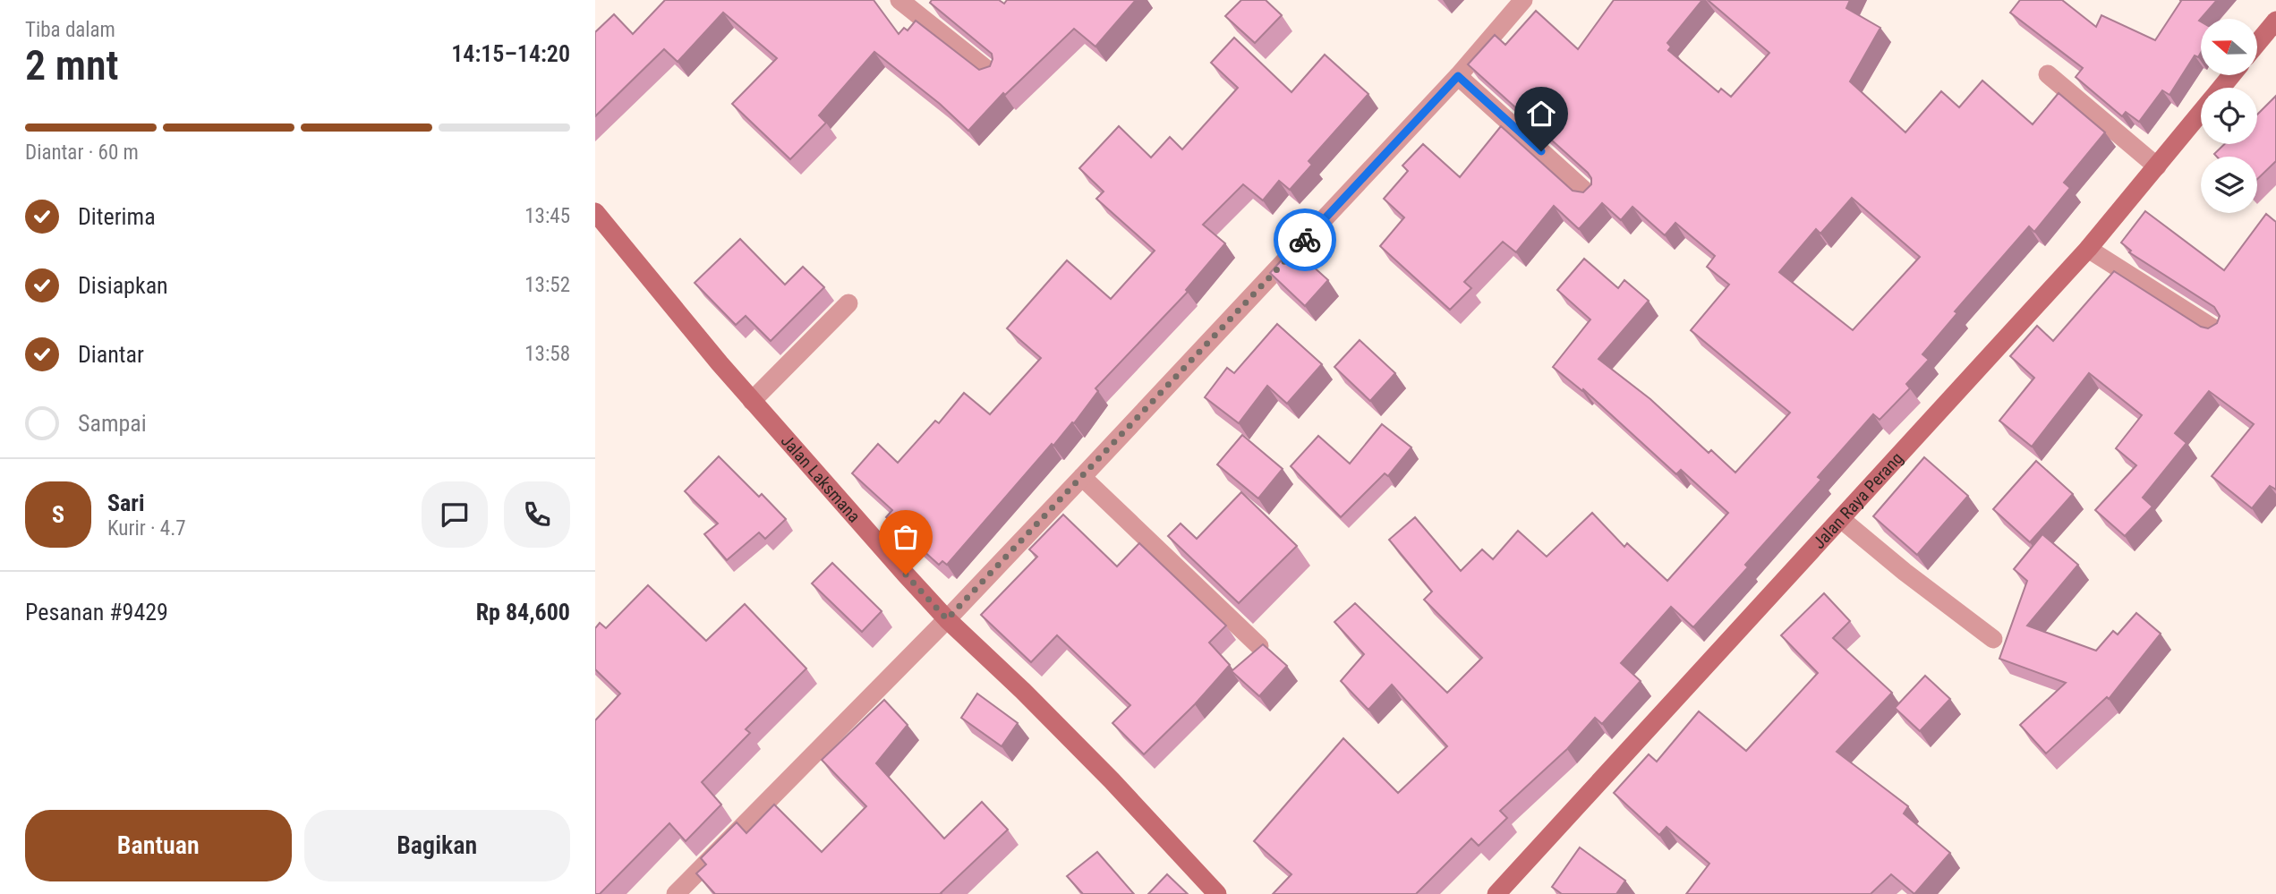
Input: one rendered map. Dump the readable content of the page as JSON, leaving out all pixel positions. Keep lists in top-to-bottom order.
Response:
{
  "streets": {
    "main road": ["Jalan Laksmana", "Jalan Raya Perang"]
  },
  "north": "left",
  "page": {
    "heading": ["2 mnt", "Tiba dalam", "14:15–14:20"],
    "panel": [
      "Sari",
      "Kurir · 4.7",
      "Pesanan #9429",
      "Rp 84,600"
    ],
    "bar": "Diantar · 60 m",
    "list": [
      ["Diterima", "13:45"],
      ["Disiapkan", "13:52"],
      ["Diantar", "13:58"],
      "Sampai"
    ],
    "round": "S",
    "buttons": ["Bantuan", "Bagikan"]
  }
}
